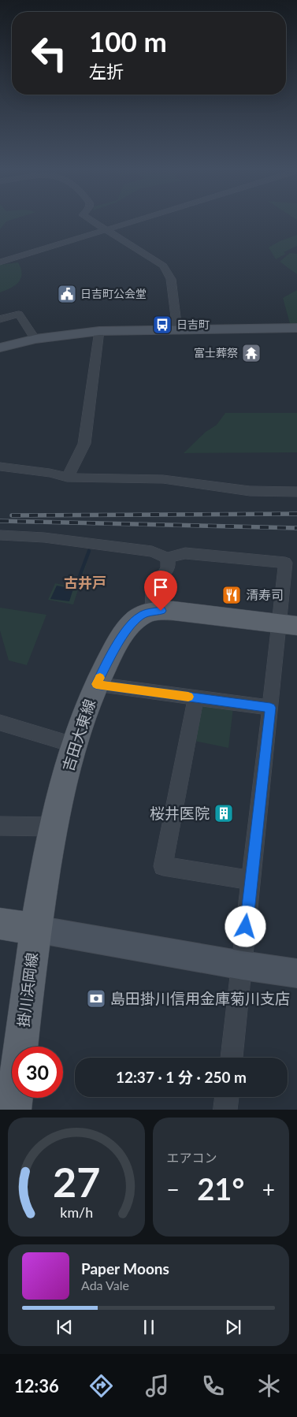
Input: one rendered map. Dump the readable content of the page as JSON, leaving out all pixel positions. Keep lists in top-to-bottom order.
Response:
{
  "streets": {
    "main road": ["吉田大東線", "掛川浜岡線"]
  },
  "crossings": [
    ["吉田大東線", "掛川浜岡線"]
  ],
  "districts": ["古井戸"],
  "places": {
    "public building": ["日吉町公会堂"],
    "bus stop": ["日吉町"],
    "temple": ["富士葬祭"],
    "restaurant": ["清寿司"],
    "building": ["桜井医院"],
    "bank": ["島田掛川信用金庫菊川支店"]
  },
  "page": {
    "turn": ["100 m", "左折"],
    "limit": "30",
    "trip": "12:37 · 1 分 · 250 m",
    "tile": "エアコン",
    "heat": ["−", "21°", "+"],
    "song": ["Paper Moons", "Ada Vale"],
    "tabs": "12:36",
    "gauge": ["27", "km/h"]
  }
}
